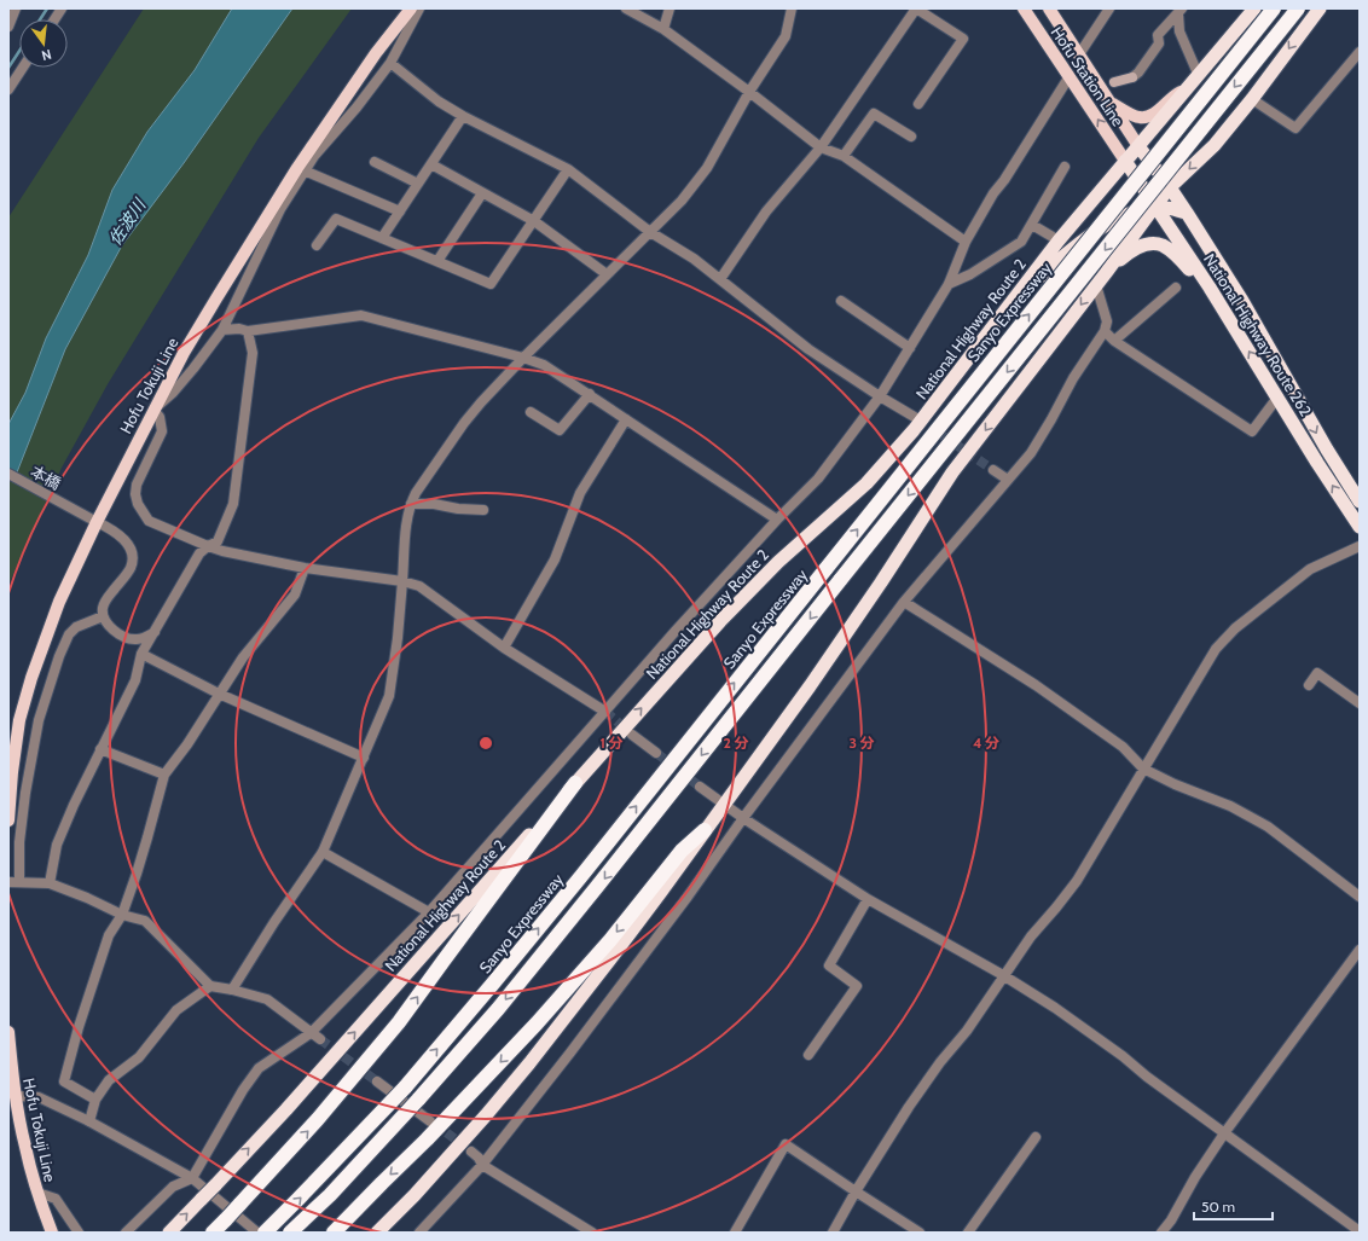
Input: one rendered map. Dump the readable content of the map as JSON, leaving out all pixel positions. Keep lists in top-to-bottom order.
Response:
{
  "streets": {
    "highway": ["Sanyo Expressway", "National Highway Route 2", "National Highway Route 262"],
    "main road": ["Hofu Station Line", "Hofu Tokuji Line"],
    "street": ["本橋"]
  },
  "crossings": [
    ["Hofu Station Line", "National Highway Route 2"],
    ["Hofu Station Line", "National Highway Route 262"],
    ["National Highway Route 2", "National Highway Route 262"],
    ["Hofu Tokuji Line", "本橋"]
  ],
  "water": ["佐波川"],
  "scale_bar": "50 m",
  "north": "bottom",
  "rings": [
    "1 分",
    "2 分",
    "3 分",
    "4 分"
  ]
}
